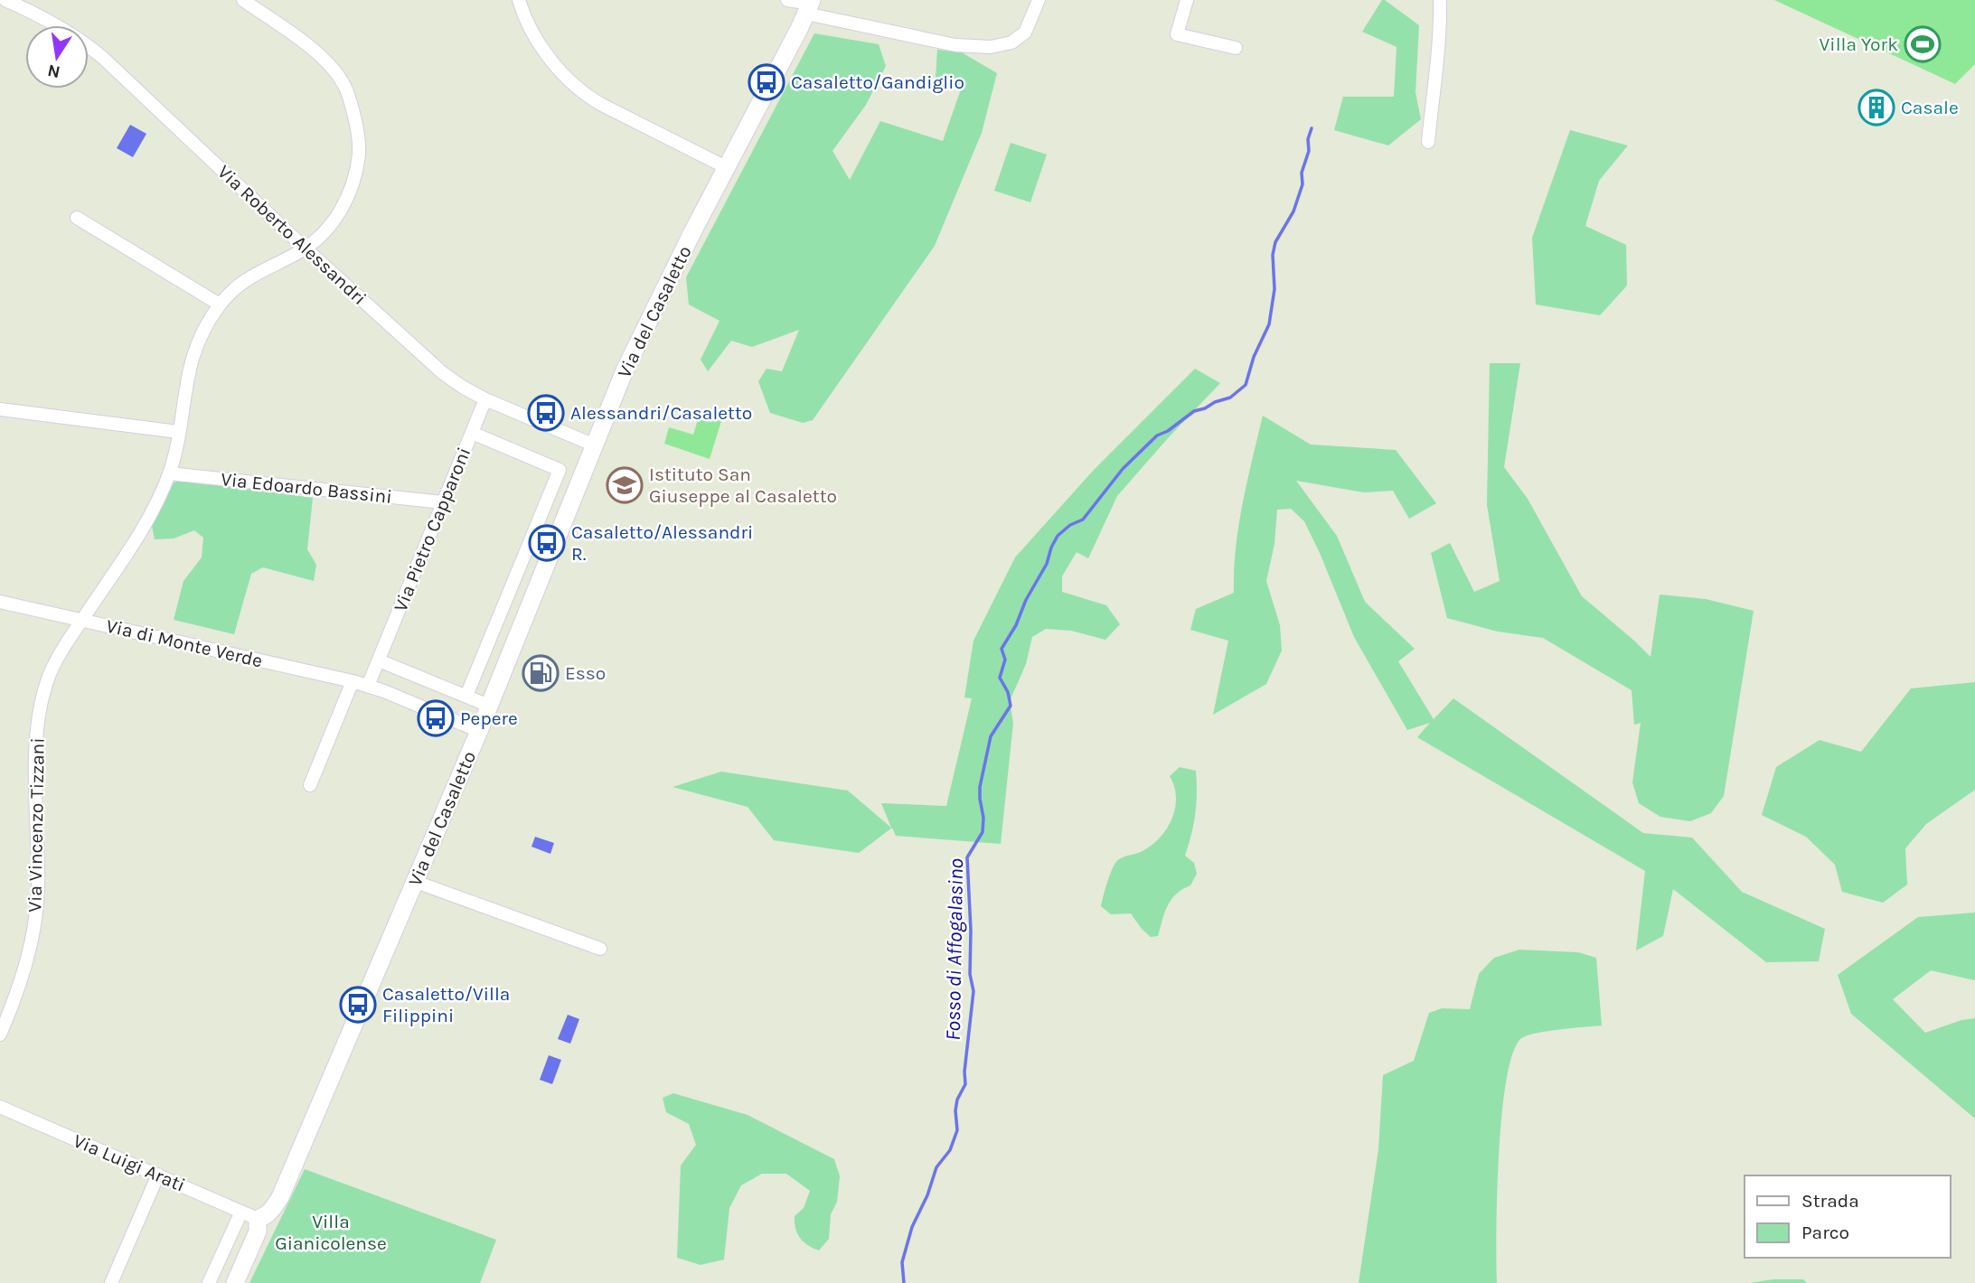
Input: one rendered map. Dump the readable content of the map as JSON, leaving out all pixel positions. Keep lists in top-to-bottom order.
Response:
{
  "streets": {
    "street": [
      "Via Roberto Alessandri",
      "Via del Casaletto",
      "Via Edoardo Bassini",
      "Via Pietro Capparoni",
      "Via di Monte Verde",
      "Via Vincenzo Tizzani",
      "Via Luigi Arati"
    ]
  },
  "crossings": [
    ["Via Roberto Alessandri", "Via del Casaletto"],
    ["Via Roberto Alessandri", "Via Pietro Capparoni"],
    ["Via Roberto Alessandri", "Via Vincenzo Tizzani"],
    ["Via del Casaletto", "Via di Monte Verde"],
    ["Via del Casaletto", "Via Luigi Arati"],
    ["Via Edoardo Bassini", "Via Pietro Capparoni"],
    ["Via Edoardo Bassini", "Via Vincenzo Tizzani"],
    ["Via Pietro Capparoni", "Via di Monte Verde"],
    ["Via di Monte Verde", "Via Vincenzo Tizzani"]
  ],
  "water": ["Fosso di Affogalasino"],
  "parks": ["Villa Gianicolense"],
  "places": {
    "sports": ["Villa York"],
    "bus stop": [
      "Casaletto/Gandiglio",
      "Alessandri/Casaletto",
      "Casaletto/Alessandri R.",
      "Pepere",
      "Casaletto/Villa Filippini"
    ],
    "building": ["Casale"],
    "school or university": ["Istituto San Giuseppe al Casaletto"],
    "fuel station": ["Esso"]
  },
  "legend": ["Strada", "Parco"],
  "north": "bottom"
}
